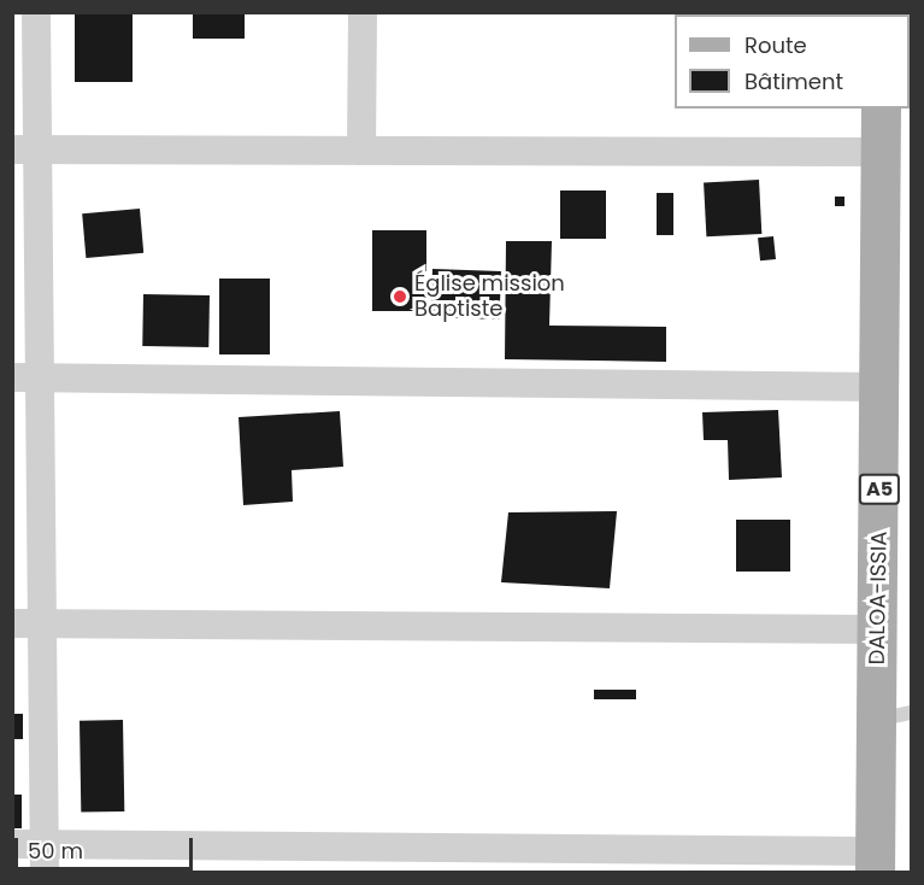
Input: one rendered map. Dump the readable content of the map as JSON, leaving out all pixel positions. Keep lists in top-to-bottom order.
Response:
{
  "streets": {
    "main road": ["A5", "DALOA-ISSIA"]
  },
  "places": ["Église mission Baptiste"],
  "legend": ["Route", "Bâtiment"],
  "scale_bar": "50 m"
}
